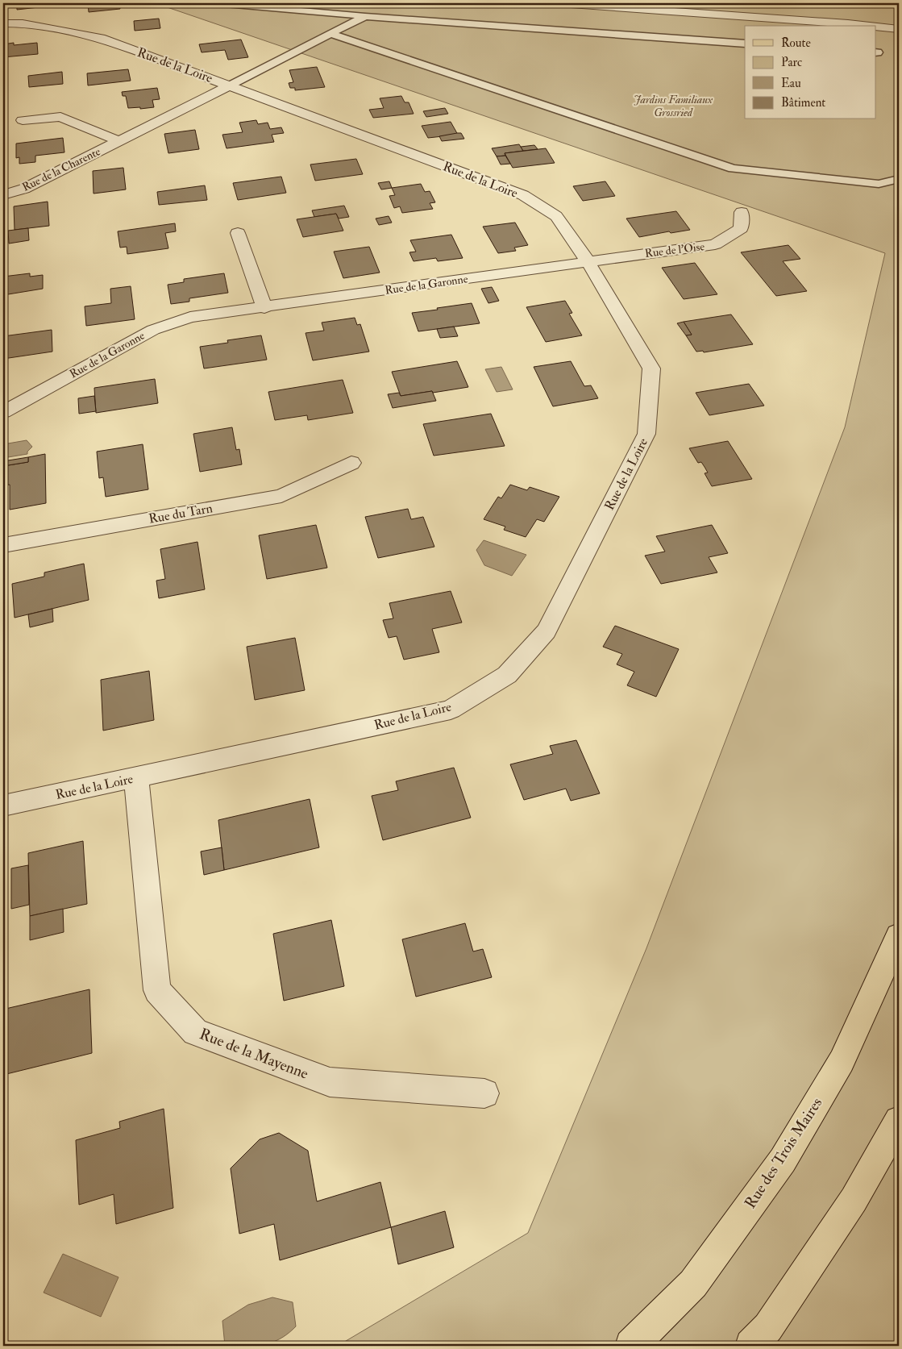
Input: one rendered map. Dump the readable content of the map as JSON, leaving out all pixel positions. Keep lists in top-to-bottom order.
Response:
{
  "streets": {
    "main road": ["Rue des Trois Maires"],
    "street": [
      "Rue de la Loire",
      "Rue de la Charente",
      "Rue de l'Oise",
      "Rue de la Garonne",
      "Rue du Tarn",
      "Rue de la Mayenne"
    ]
  },
  "crossings": [
    ["Rue de la Loire", "Rue de la Charente"],
    ["Rue de la Loire", "Rue de l'Oise"],
    ["Rue de la Loire", "Rue de la Garonne"],
    ["Rue de la Loire", "Rue de la Mayenne"],
    ["Rue de l'Oise", "Rue de la Garonne"]
  ],
  "parks": ["Jardins Familiaux Grossried"],
  "legend": [
    "Route",
    "Parc",
    "Eau",
    "Bâtiment"
  ]
}
